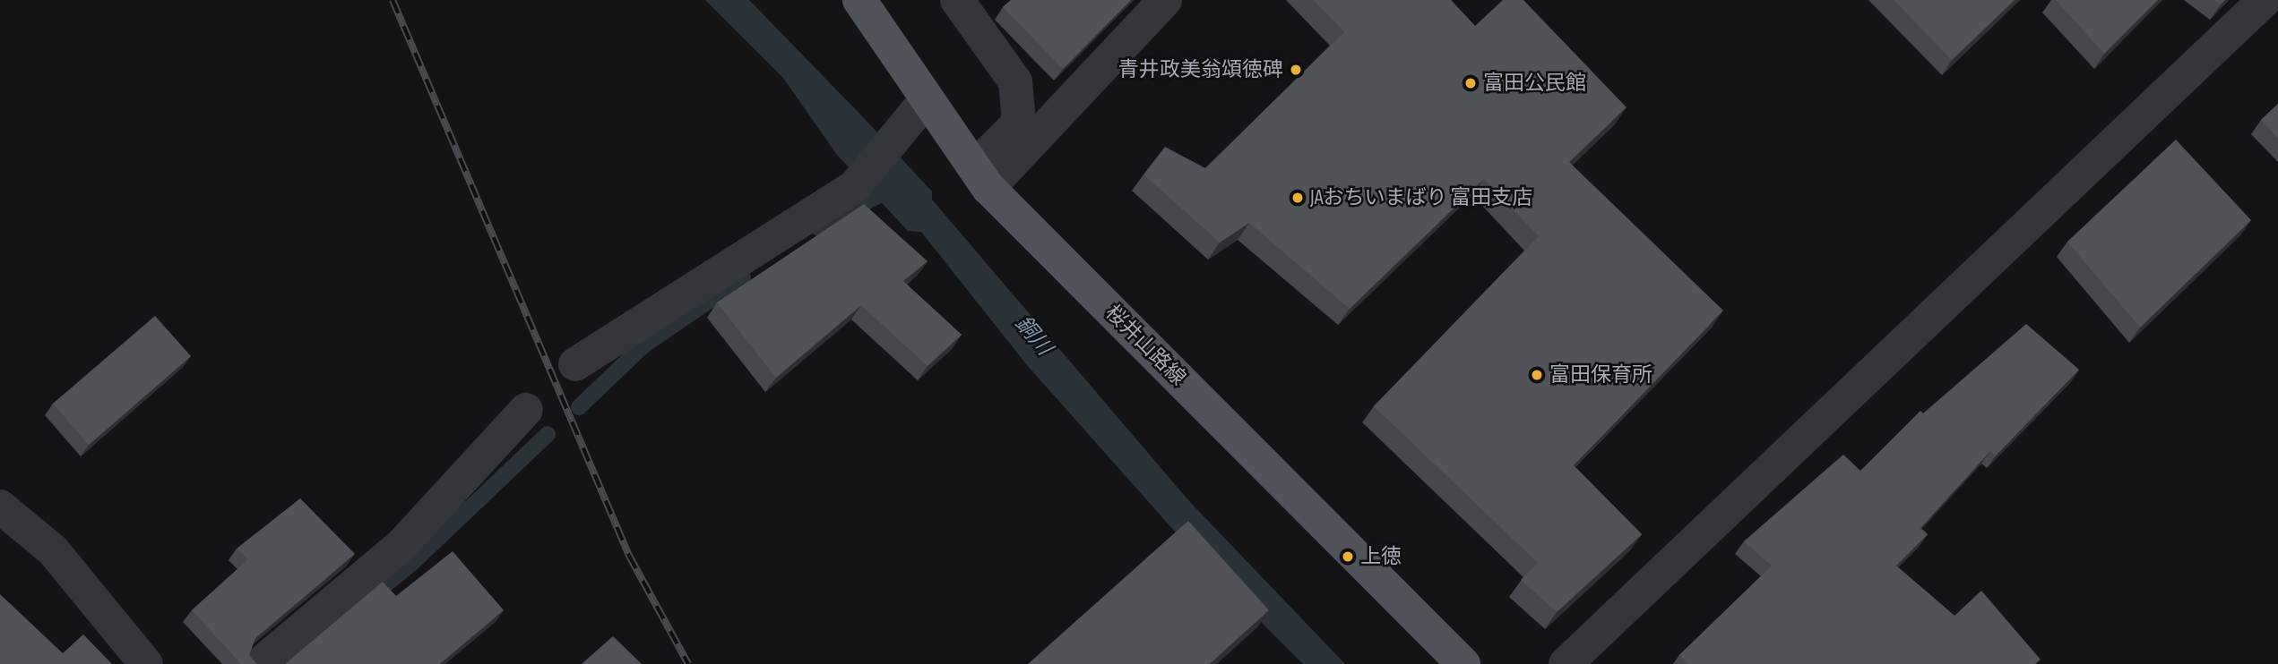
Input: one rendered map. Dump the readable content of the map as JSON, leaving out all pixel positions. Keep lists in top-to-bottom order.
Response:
{
  "streets": {
    "main road": ["桜井山路線"]
  },
  "water": ["銅川"],
  "places": [
    "青井政美翁頌徳碑",
    "富田公民館",
    "JAおちいまばり 富田支店",
    "富田保育所",
    "上徳"
  ]
}
